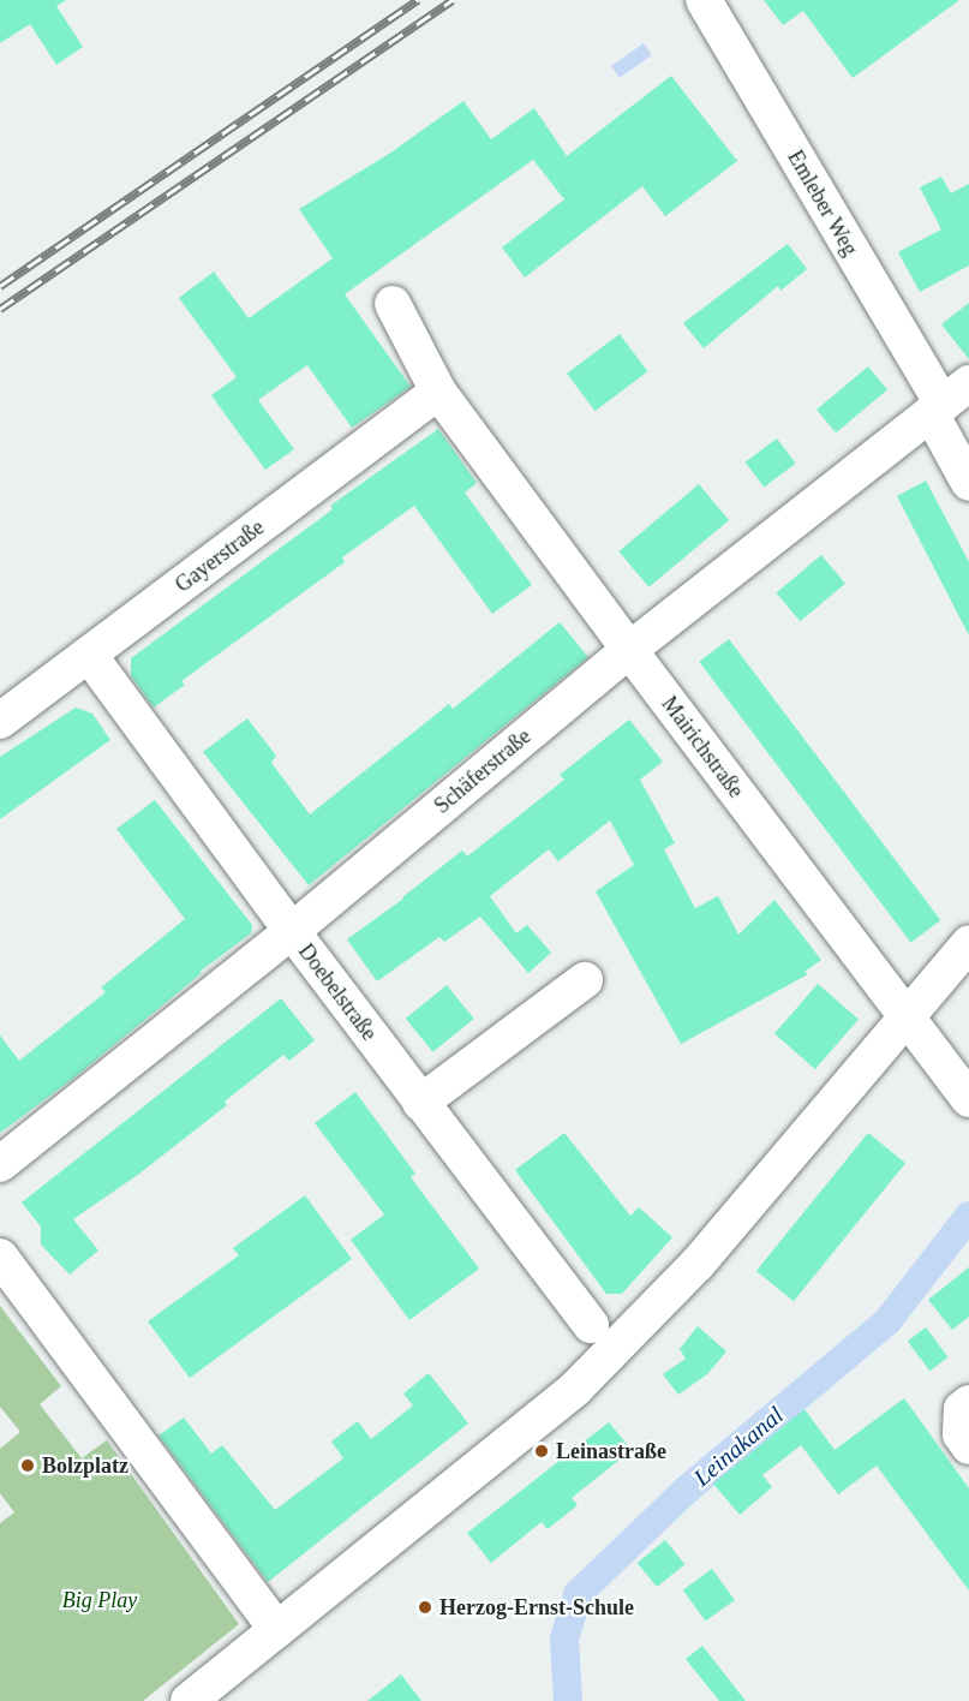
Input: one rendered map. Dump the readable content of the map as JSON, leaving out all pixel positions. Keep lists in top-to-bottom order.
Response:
{
  "streets": {
    "street": [
      "Emleber Weg",
      "Gayerstraße",
      "Mairichstraße",
      "Schäferstraße",
      "Doebelstraße"
    ]
  },
  "crossings": [
    ["Emleber Weg", "Schäferstraße"],
    ["Gayerstraße", "Mairichstraße"],
    ["Gayerstraße", "Doebelstraße"],
    ["Mairichstraße", "Schäferstraße"],
    ["Schäferstraße", "Doebelstraße"]
  ],
  "water": ["Leinakanal"],
  "parks": ["Big Play"],
  "places": ["Leinastraße", "Bolzplatz", "Herzog-Ernst-Schule"]
}
